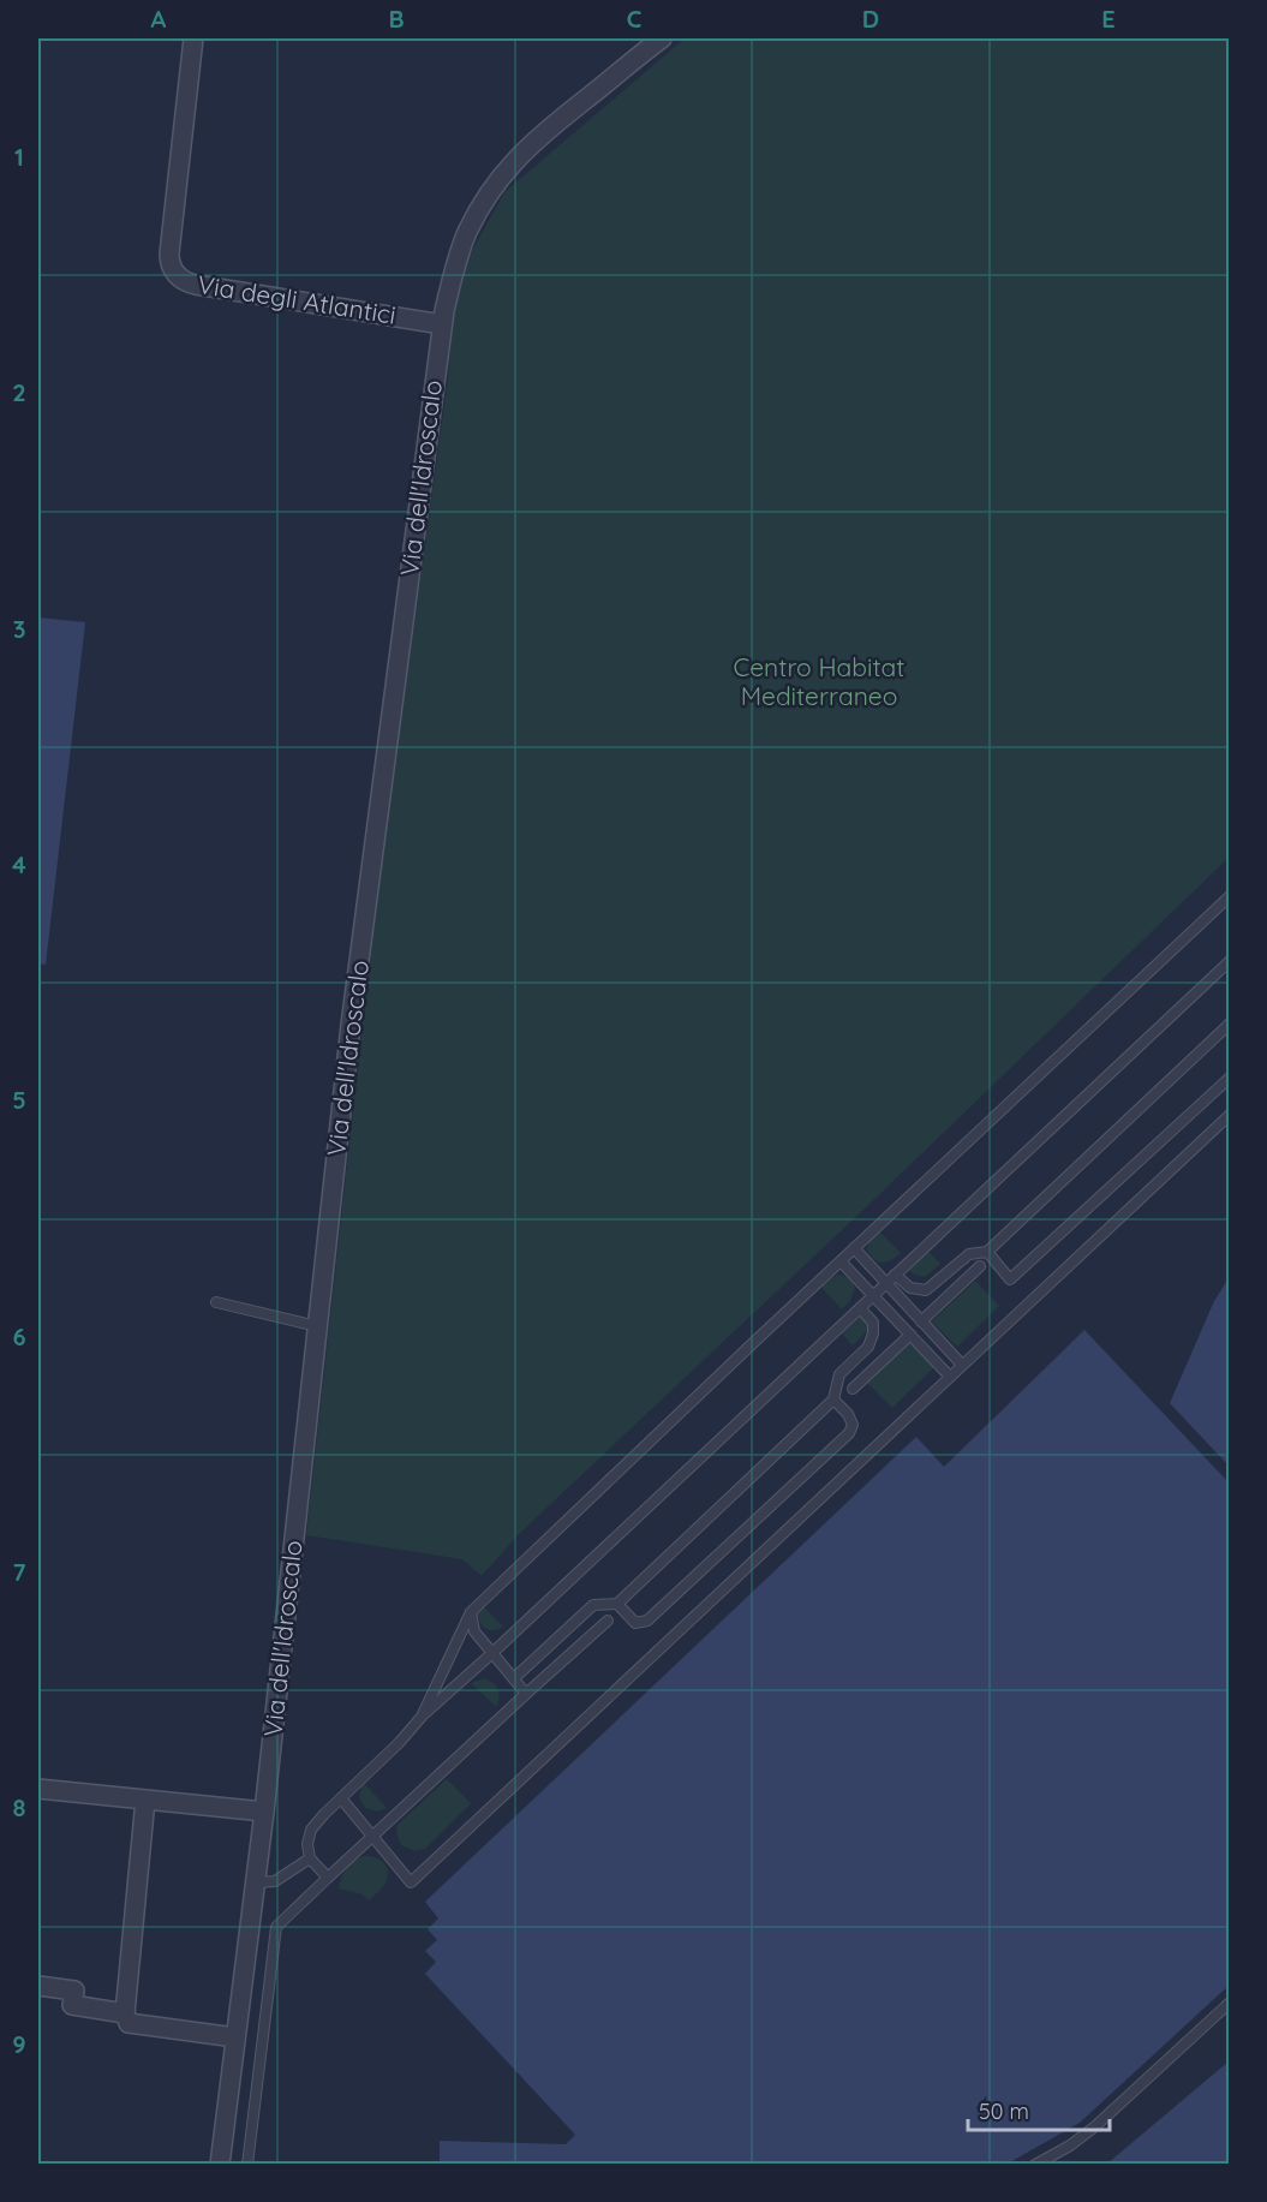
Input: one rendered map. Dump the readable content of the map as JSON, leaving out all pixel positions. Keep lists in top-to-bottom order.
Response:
{
  "streets": {
    "street": ["Via degli Atlantici", "Via dell'Idroscalo"]
  },
  "crossings": [
    ["Via degli Atlantici", "Via dell'Idroscalo"]
  ],
  "parks": ["Centro Habitat Mediterraneo"],
  "scale_bar": "50 m",
  "grid": {
    "columns": [
      "A",
      "B",
      "C",
      "D",
      "E"
    ],
    "rows": [
      "1",
      "2",
      "3",
      "4",
      "5",
      "6",
      "7",
      "8",
      "9"
    ]
  }
}
